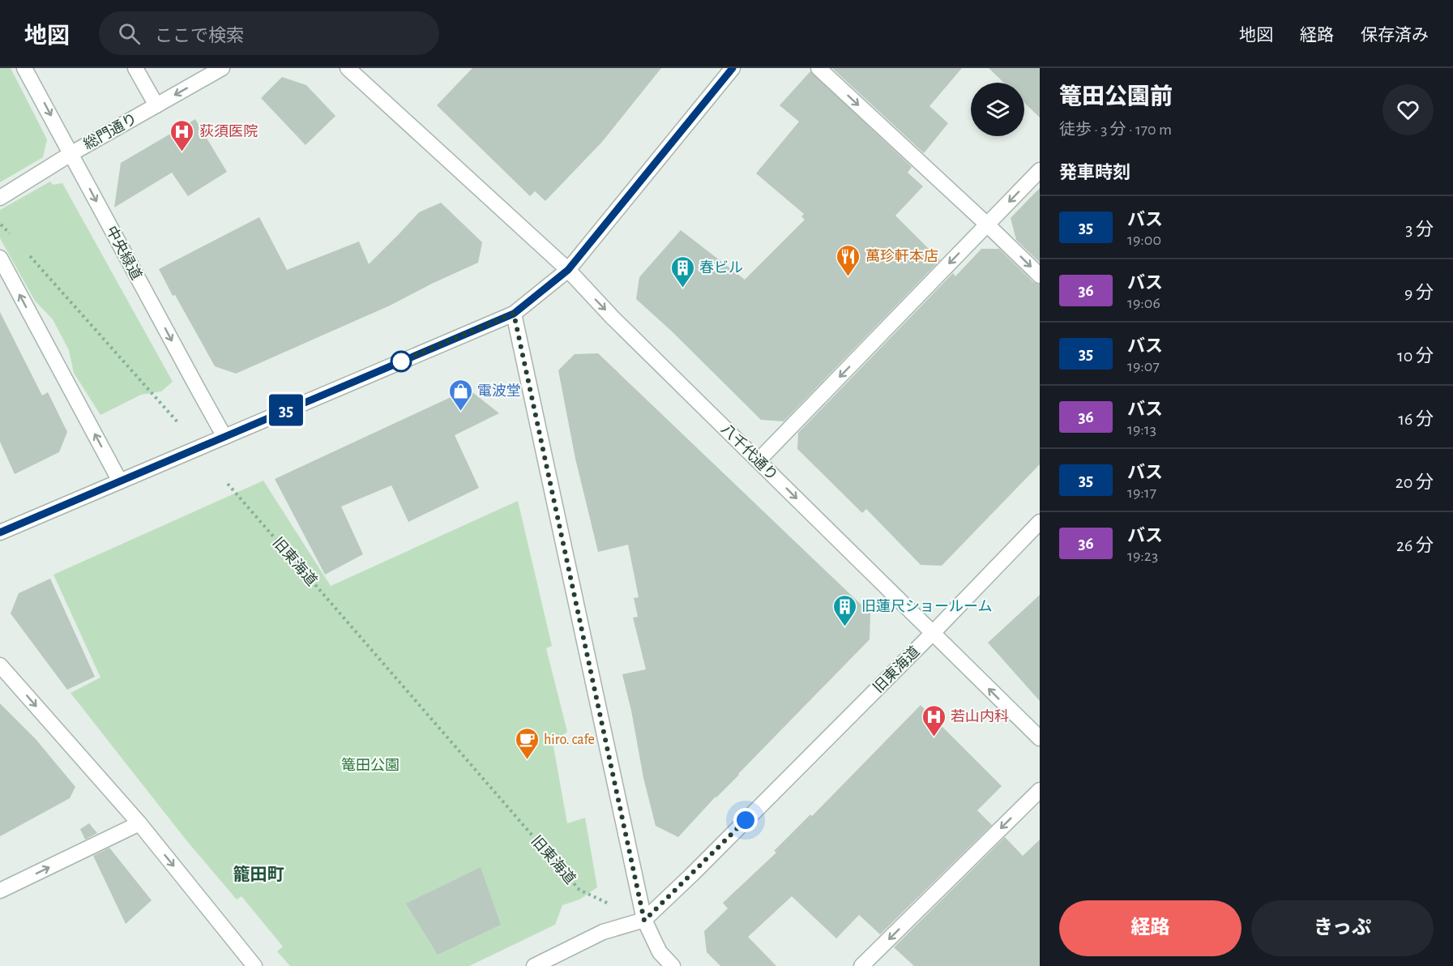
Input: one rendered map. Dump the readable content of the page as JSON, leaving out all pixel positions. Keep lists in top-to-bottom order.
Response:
{
  "streets": {
    "street": [
      "総門通り",
      "中央緑道",
      "八千代通り",
      "旧東海道"
    ]
  },
  "crossings": [
    ["総門通り", "中央緑道"],
    ["八千代通り", "旧東海道"]
  ],
  "districts": ["籠田町"],
  "parks": ["篭田公園"],
  "places": {
    "hospital": ["荻須医院", "若山内科"],
    "restaurant": ["萬珍軒本店"],
    "building": ["春ビル", "旧蓮尺ショールーム"],
    "shop": ["電波堂"],
    "cafe": ["hiro. cafe"]
  },
  "lines": ["bus line 35"],
  "page": {
    "header": "地図",
    "search": "ここで検索",
    "nav": ["地図", "経路", "保存済み"],
    "on_map": "35",
    "heading": [
      ["篭田公園前", "徒歩 · 3 分 · 170 m"],
      "発車時刻"
    ],
    "list": [
      {
        "mark": "35",
        "name": "バス",
        "note": "19:00",
        "value": "3 分"
      },
      {
        "mark": "36",
        "name": "バス",
        "note": "19:06",
        "value": "9 分"
      },
      {
        "mark": "35",
        "name": "バス",
        "note": "19:07",
        "value": "10 分"
      },
      {
        "mark": "36",
        "name": "バス",
        "note": "19:13",
        "value": "16 分"
      },
      {
        "mark": "35",
        "name": "バス",
        "note": "19:17",
        "value": "20 分"
      },
      {
        "mark": "36",
        "name": "バス",
        "note": "19:23",
        "value": "26 分"
      }
    ],
    "buttons": ["経路", "きっぷ"]
  }
}
